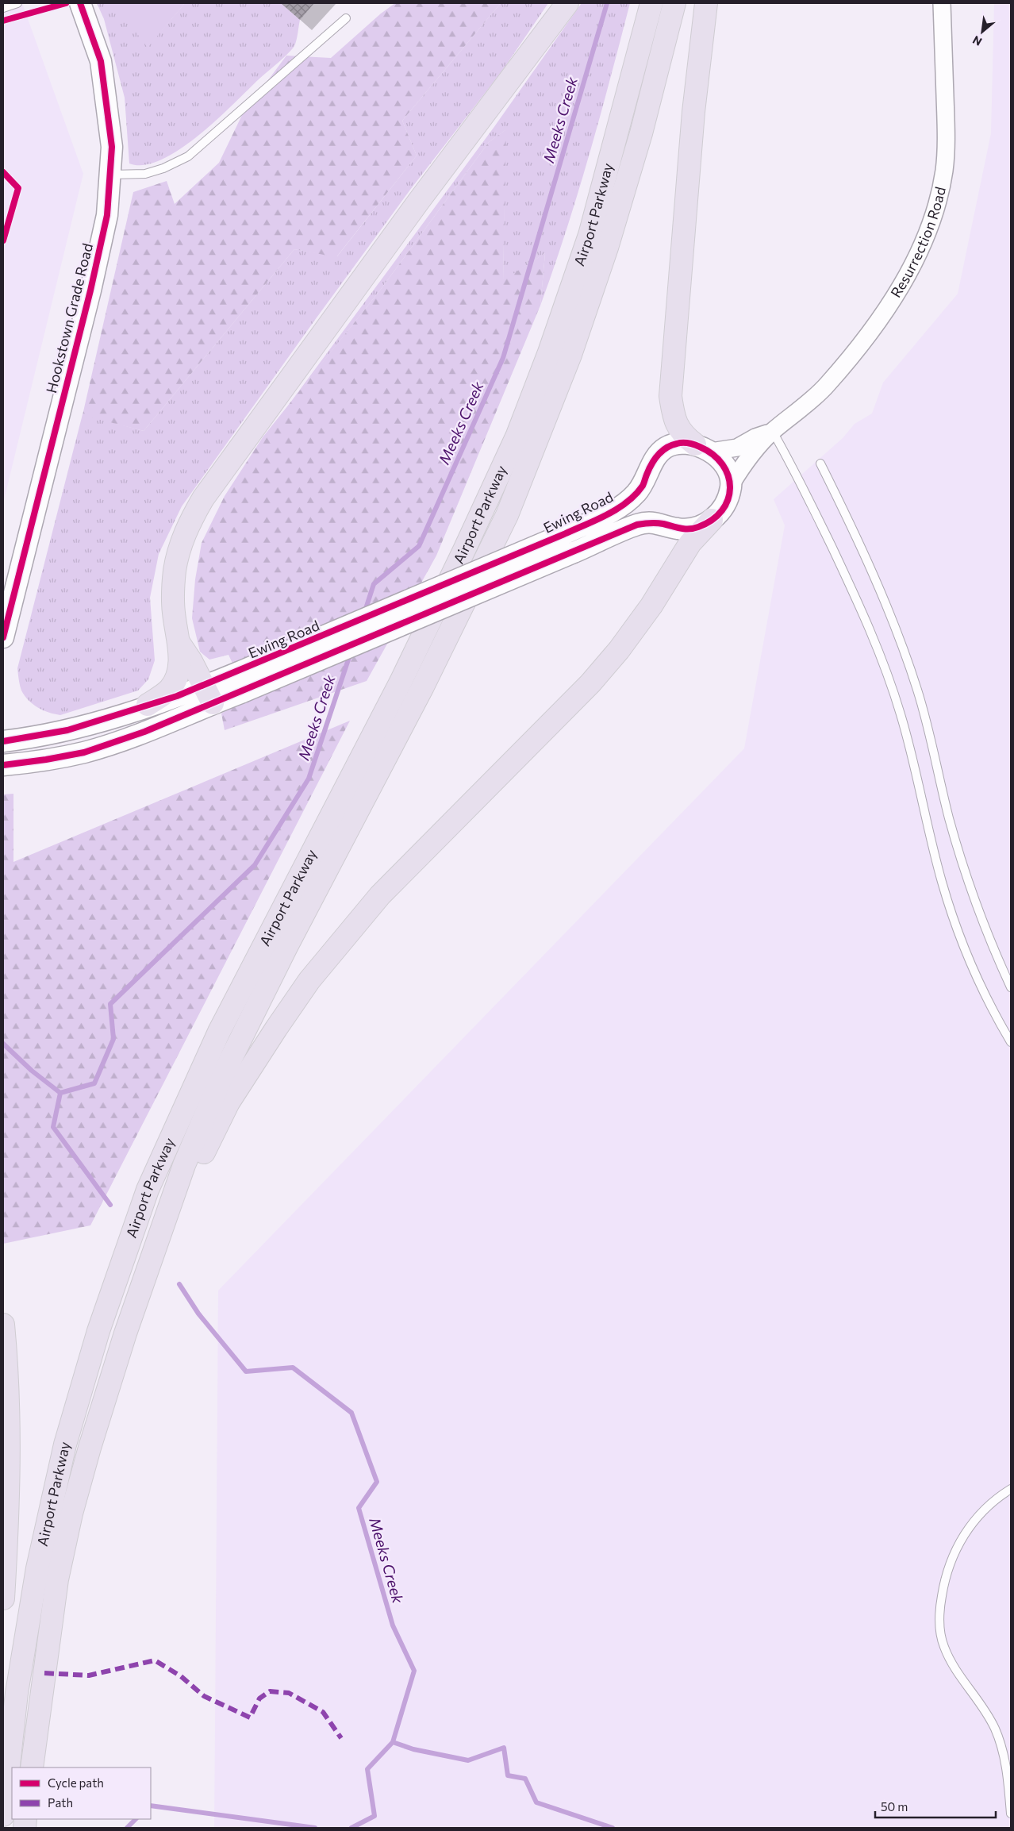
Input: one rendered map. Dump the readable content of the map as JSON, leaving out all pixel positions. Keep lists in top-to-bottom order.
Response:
{
  "streets": {
    "highway": ["Airport Parkway"],
    "street": ["Resurrection Road", "Hookstown Grade Road", "Ewing Road"]
  },
  "crossings": [
    ["Resurrection Road", "Ewing Road"]
  ],
  "water": ["Meeks Creek"],
  "legend": ["Cycle path", "Path"],
  "scale_bar": "50 m",
  "north": "bottom left"
}
